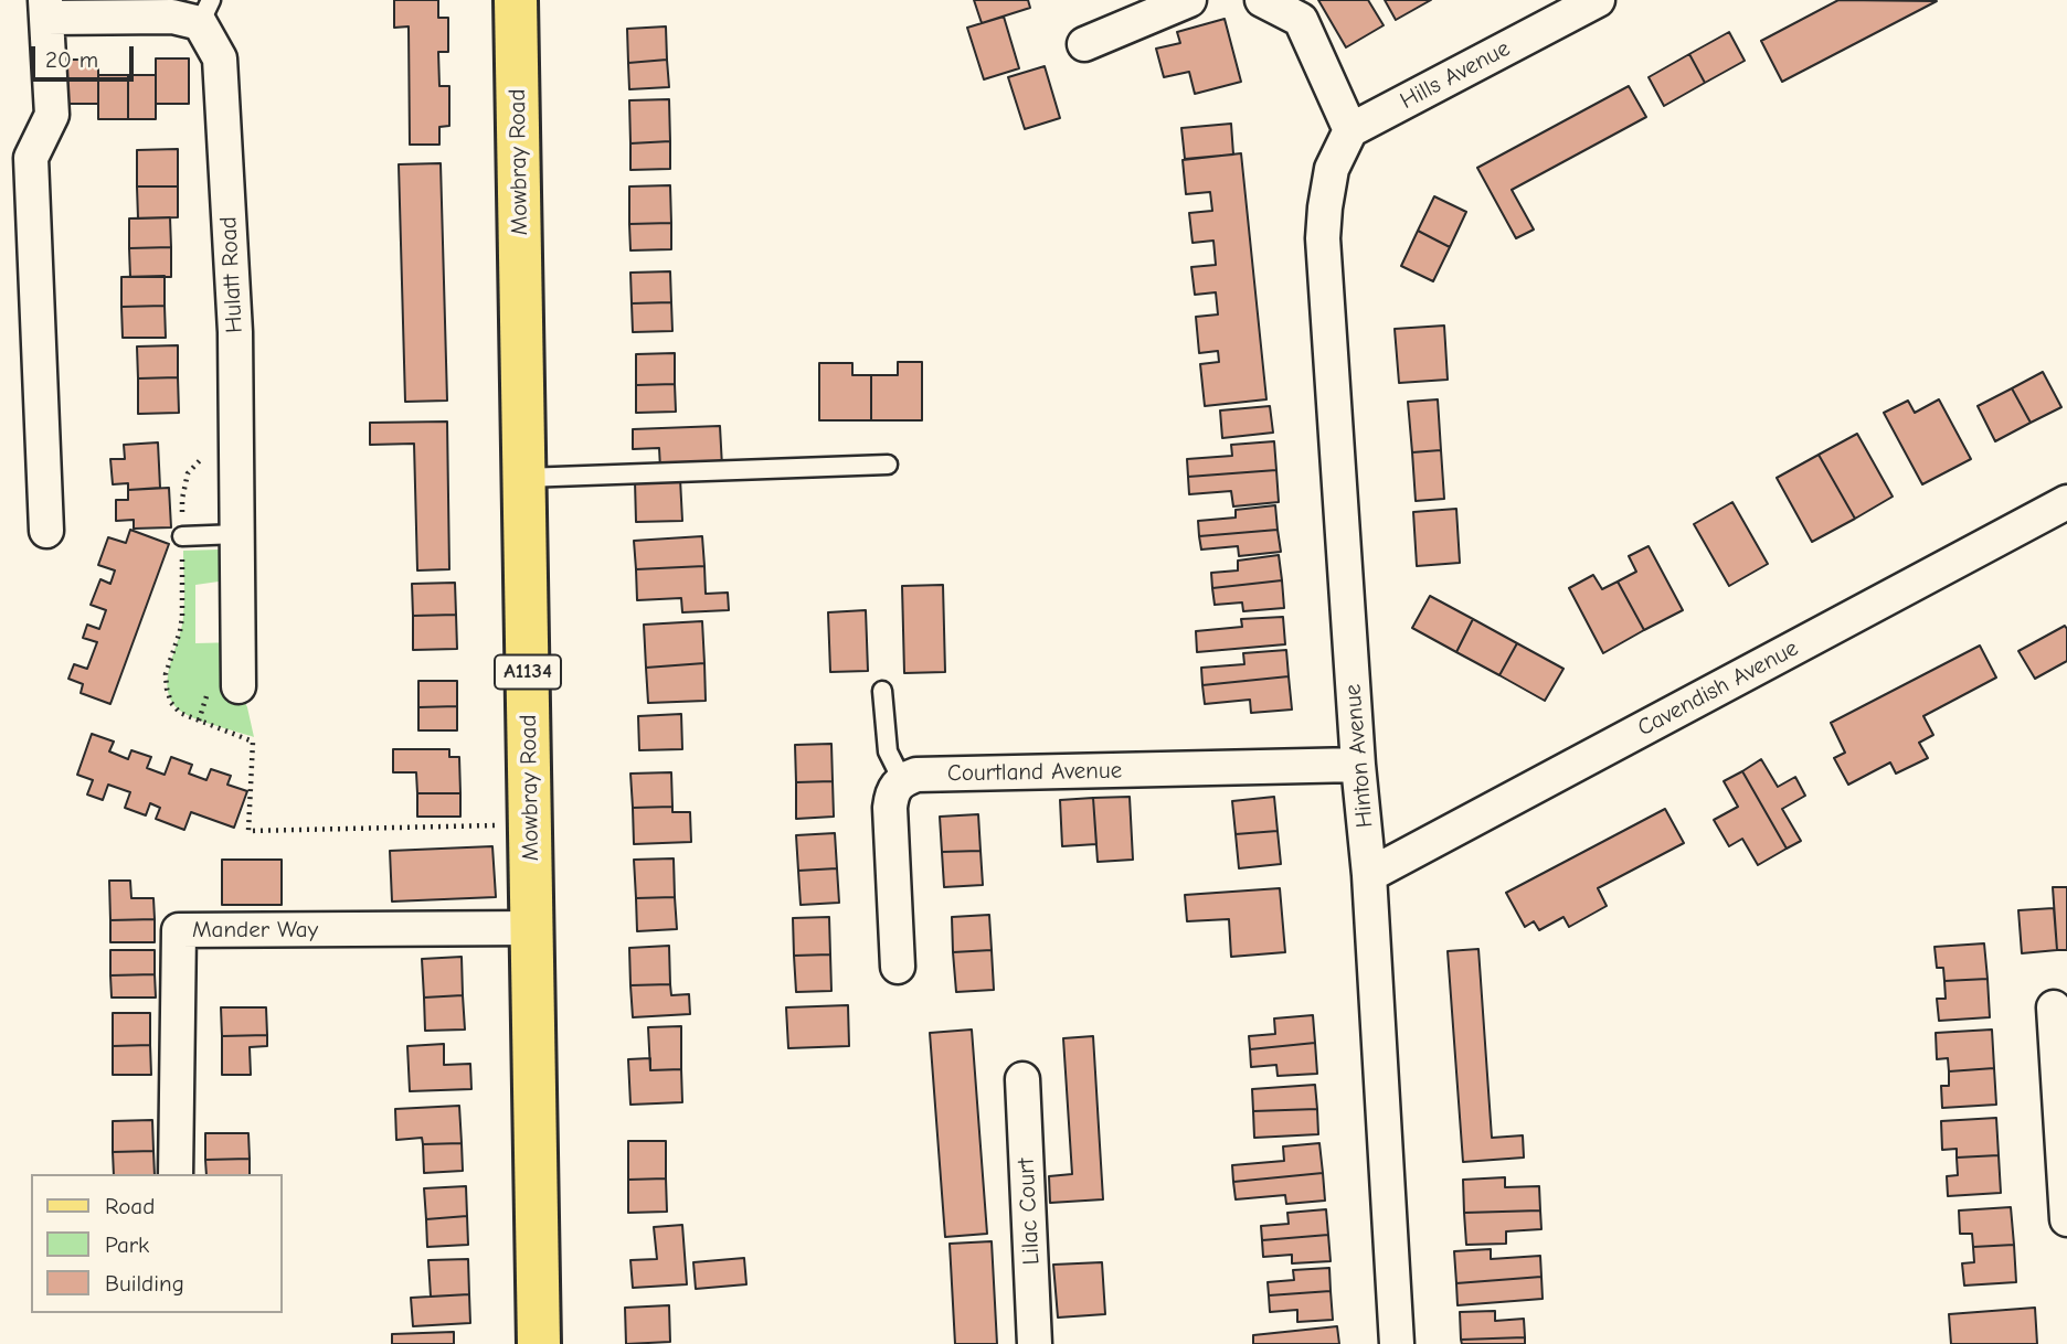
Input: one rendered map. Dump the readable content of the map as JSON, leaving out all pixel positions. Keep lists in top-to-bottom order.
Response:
{
  "streets": {
    "main road": ["Mowbray Road", "A1134"],
    "street": [
      "Hills Avenue",
      "Hulatt Road",
      "Cavendish Avenue",
      "Hinton Avenue",
      "Courtland Avenue",
      "Mander Way",
      "Lilac Court"
    ]
  },
  "crossings": [
    ["Hills Avenue", "Hinton Avenue"],
    ["Mowbray Road", "Mander Way"],
    ["Cavendish Avenue", "Hinton Avenue"],
    ["Hinton Avenue", "Courtland Avenue"]
  ],
  "legend": ["Road", "Park", "Building"],
  "scale_bar": "20 m"
}
